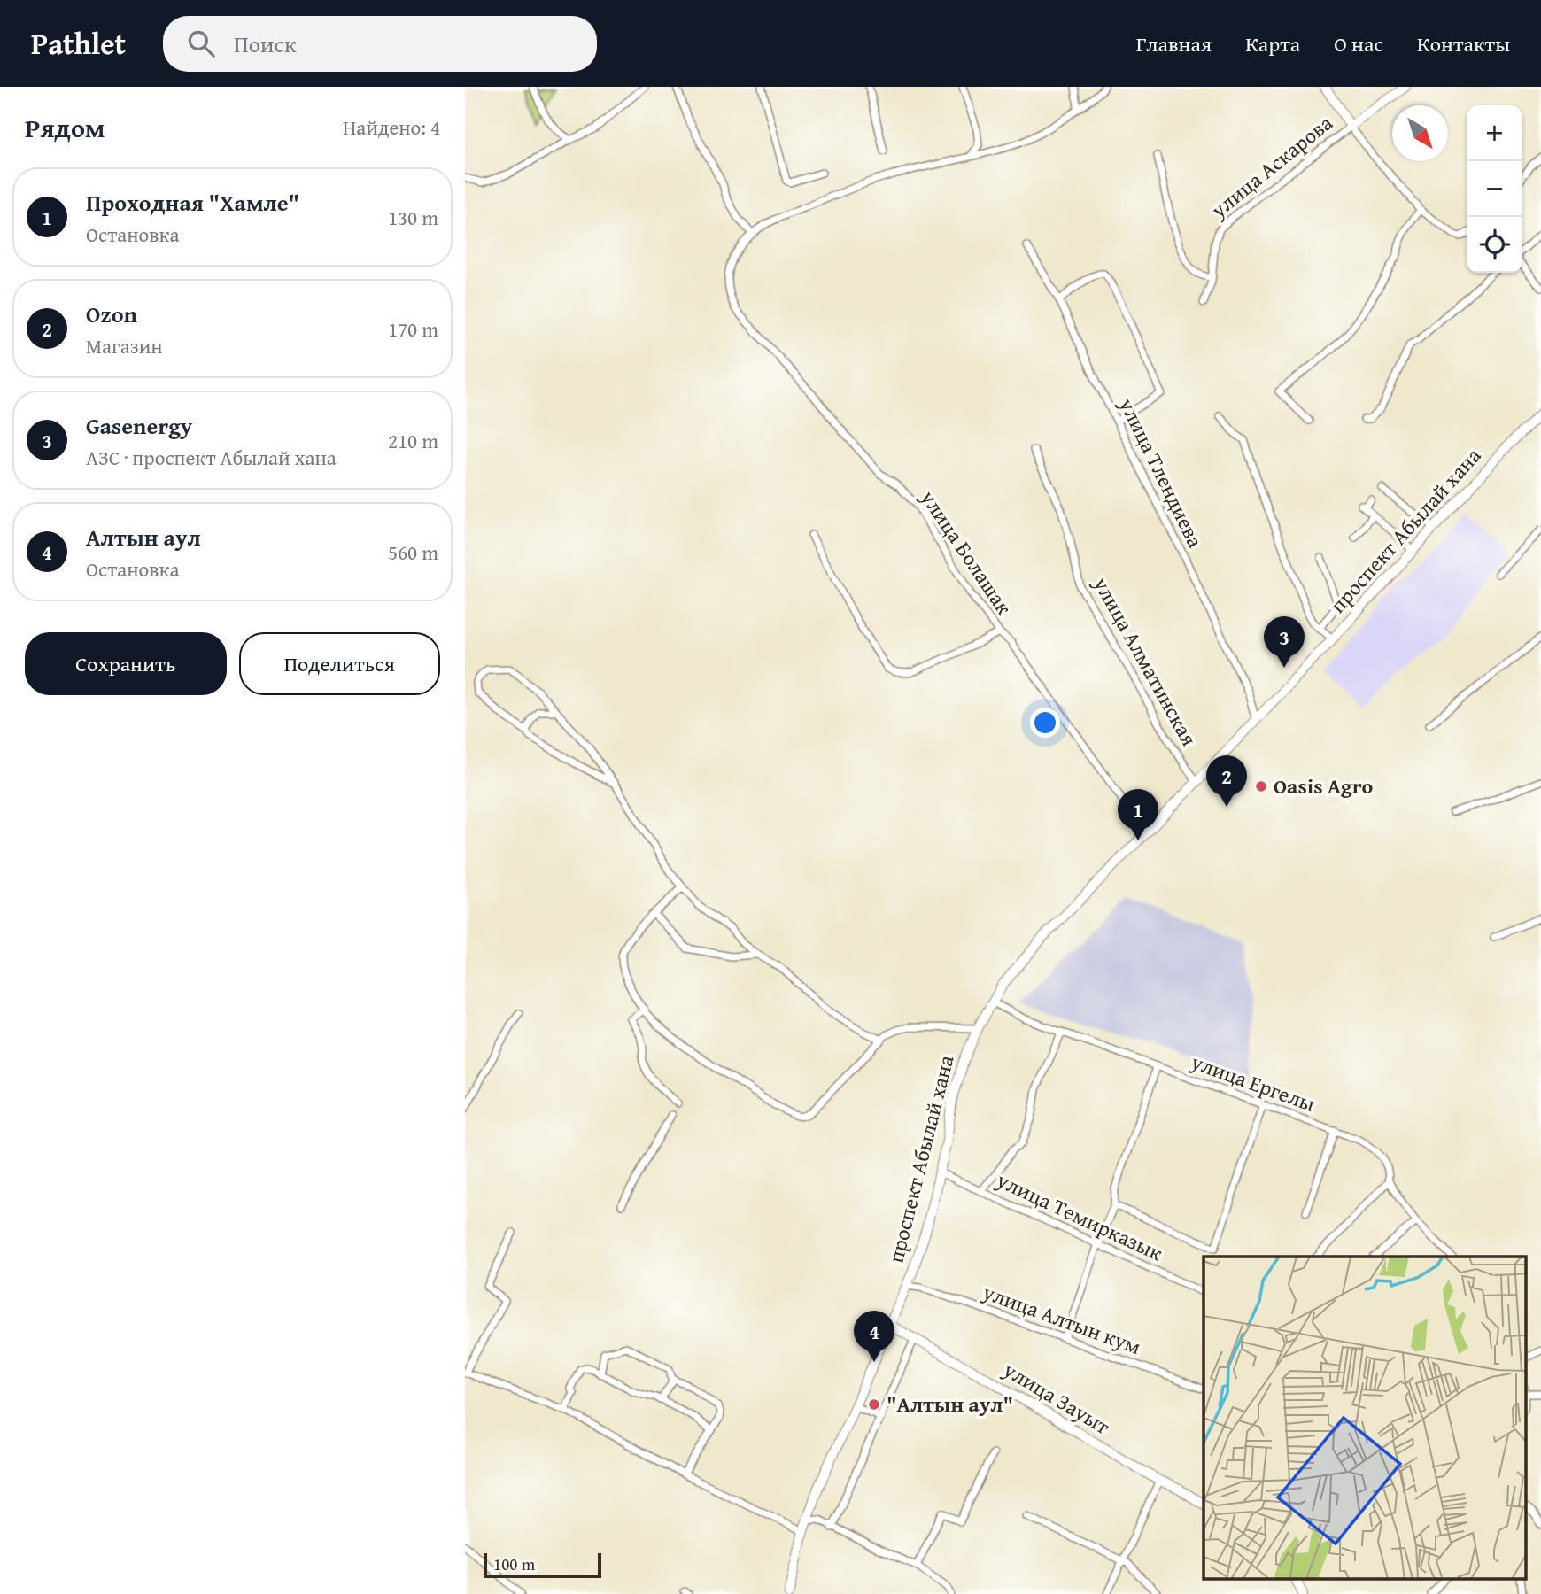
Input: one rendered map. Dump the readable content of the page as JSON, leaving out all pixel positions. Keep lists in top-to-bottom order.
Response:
{
  "streets": {
    "main road": ["улица Аскарова", "проспект Абылай хана", "улица Зауыт"],
    "street": [
      "улица Тлендиева",
      "улица Болашак",
      "улица Алматинская",
      "улица Ергелы",
      "улица Темирказык",
      "улица Алтын кум"
    ]
  },
  "crossings": [
    ["улица Тлендиева", "проспект Абылай хана"],
    ["проспект Абылай хана", "улица Болашак"],
    ["проспект Абылай хана", "улица Алматинская"],
    ["проспект Абылай хана", "улица Ергелы"],
    ["проспект Абылай хана", "улица Темирказык"],
    ["проспект Абылай хана", "улица Алтын кум"],
    ["проспект Абылай хана", "улица Зауыт"]
  ],
  "places": ["Oasis Agro", "\"Алтын аул\""],
  "scale_bar": "100 m",
  "north": "bottom right",
  "page": {
    "header": "Pathlet",
    "search": "Поиск",
    "nav": [
      "Главная",
      "Карта",
      "О нас",
      "Контакты"
    ],
    "heading": ["Рядом", "Найдено: 4"],
    "map_buttons": ["+", "−"],
    "list": [
      {
        "mark": "1",
        "name": "Проходная \"Хамле\"",
        "note": "Остановка",
        "value": "130 m"
      },
      {
        "mark": "2",
        "name": "Ozon",
        "note": "Магазин",
        "value": "170 m"
      },
      {
        "mark": "3",
        "name": "Gasenergy",
        "note": "АЗС · проспект Абылай хана",
        "value": "210 m"
      },
      {
        "mark": "4",
        "name": "Алтын аул",
        "note": "Остановка",
        "value": "560 m"
      }
    ],
    "buttons": ["Сохранить", "Поделиться"],
    "pins": [
      "3",
      "2",
      "1",
      "4"
    ],
    "scale": "100 m"
  }
}
